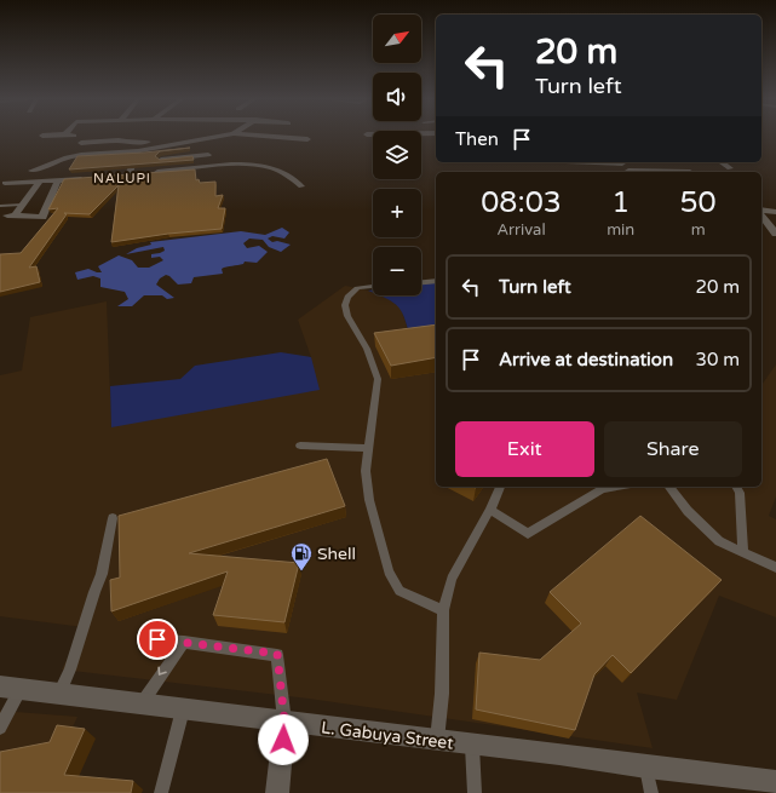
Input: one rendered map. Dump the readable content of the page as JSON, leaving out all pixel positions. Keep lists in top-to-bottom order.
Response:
{
  "streets": {
    "street": ["L. Gabuya Street"]
  },
  "districts": ["NALUPI"],
  "places": {
    "fuel station": ["Shell"]
  },
  "north": "top right",
  "page": {
    "map_buttons": ["+", "−"],
    "turn": ["20 m", "Turn left"],
    "then": "Then",
    "eta": [
      "08:03",
      "Arrival",
      "1",
      "min",
      "50",
      "m"
    ],
    "list": [
      {
        "name": "Turn left",
        "value": "20 m"
      },
      {
        "name": "Arrive at destination",
        "value": "30 m"
      }
    ],
    "buttons": ["Exit", "Share"]
  }
}
